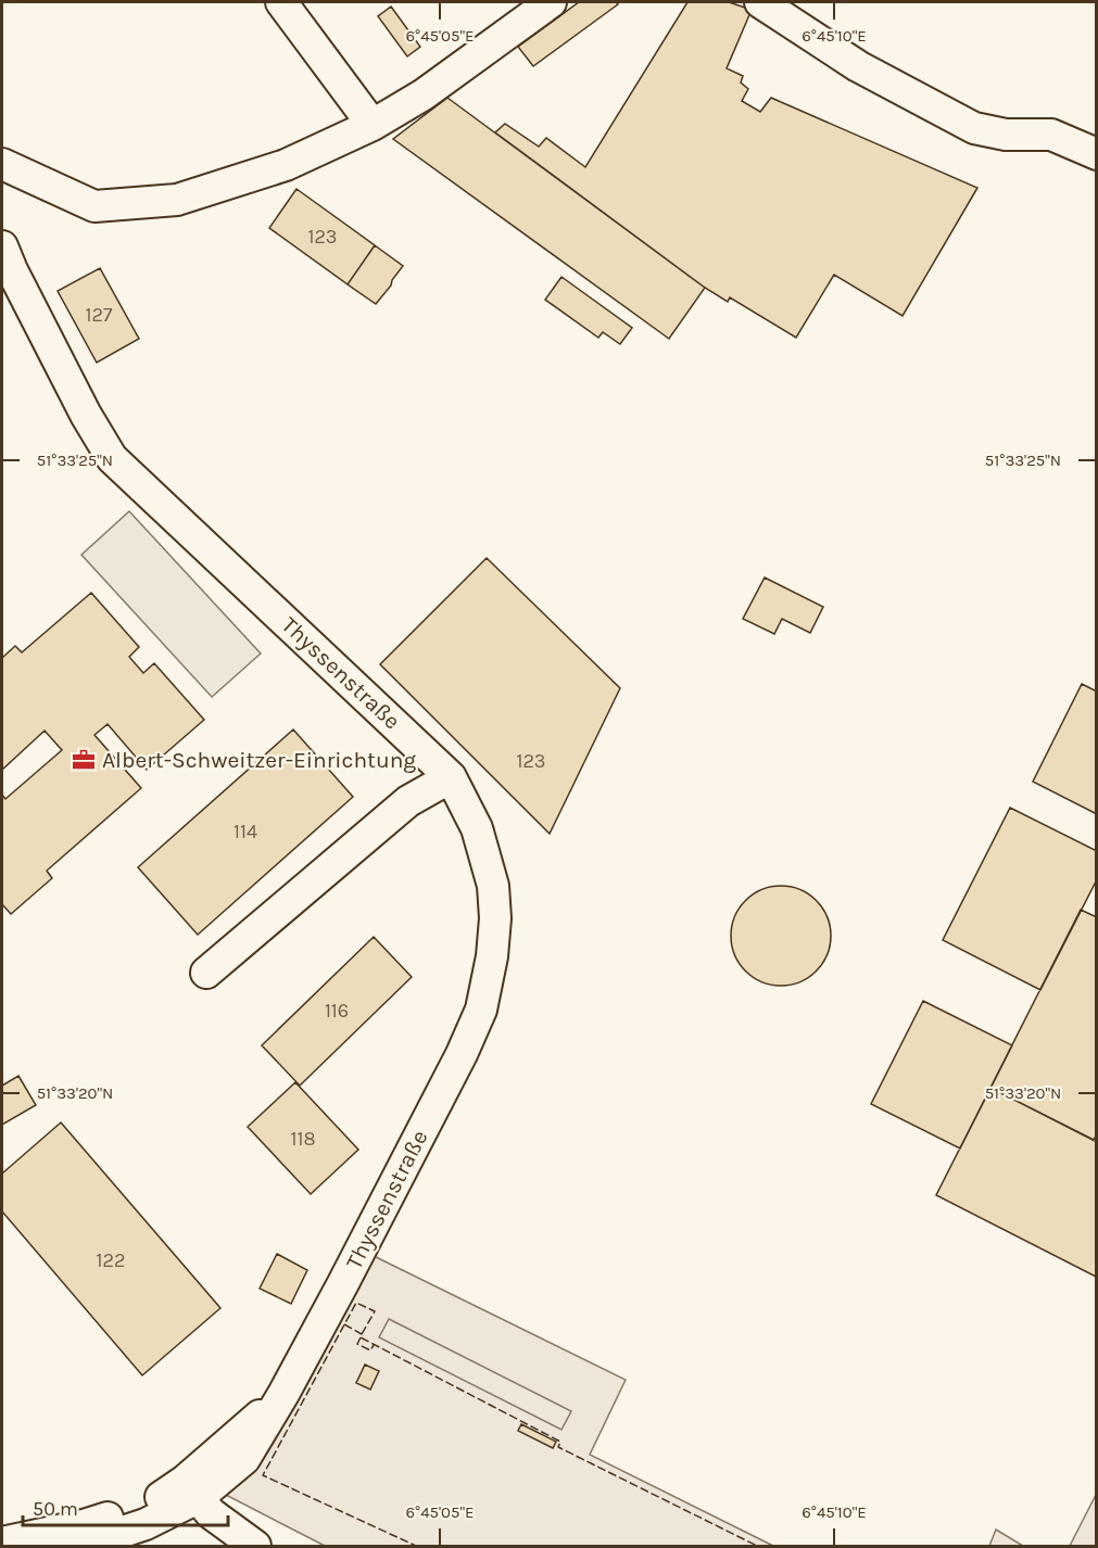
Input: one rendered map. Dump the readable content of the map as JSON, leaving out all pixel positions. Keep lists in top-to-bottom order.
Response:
{
  "streets": {
    "street": ["Thyssenstraße"]
  },
  "places": {
    "office": ["Albert-Schweitzer-Einrichtung"]
  },
  "house_numbers": [
    "123",
    "127",
    "123",
    "114",
    "116",
    "118",
    "122"
  ],
  "scale_bar": "50 m",
  "coordinates": [
    "6°45'05\"E",
    "6°45'10\"E",
    "51°33'25\"N",
    "51°33'20\"N"
  ]
}
